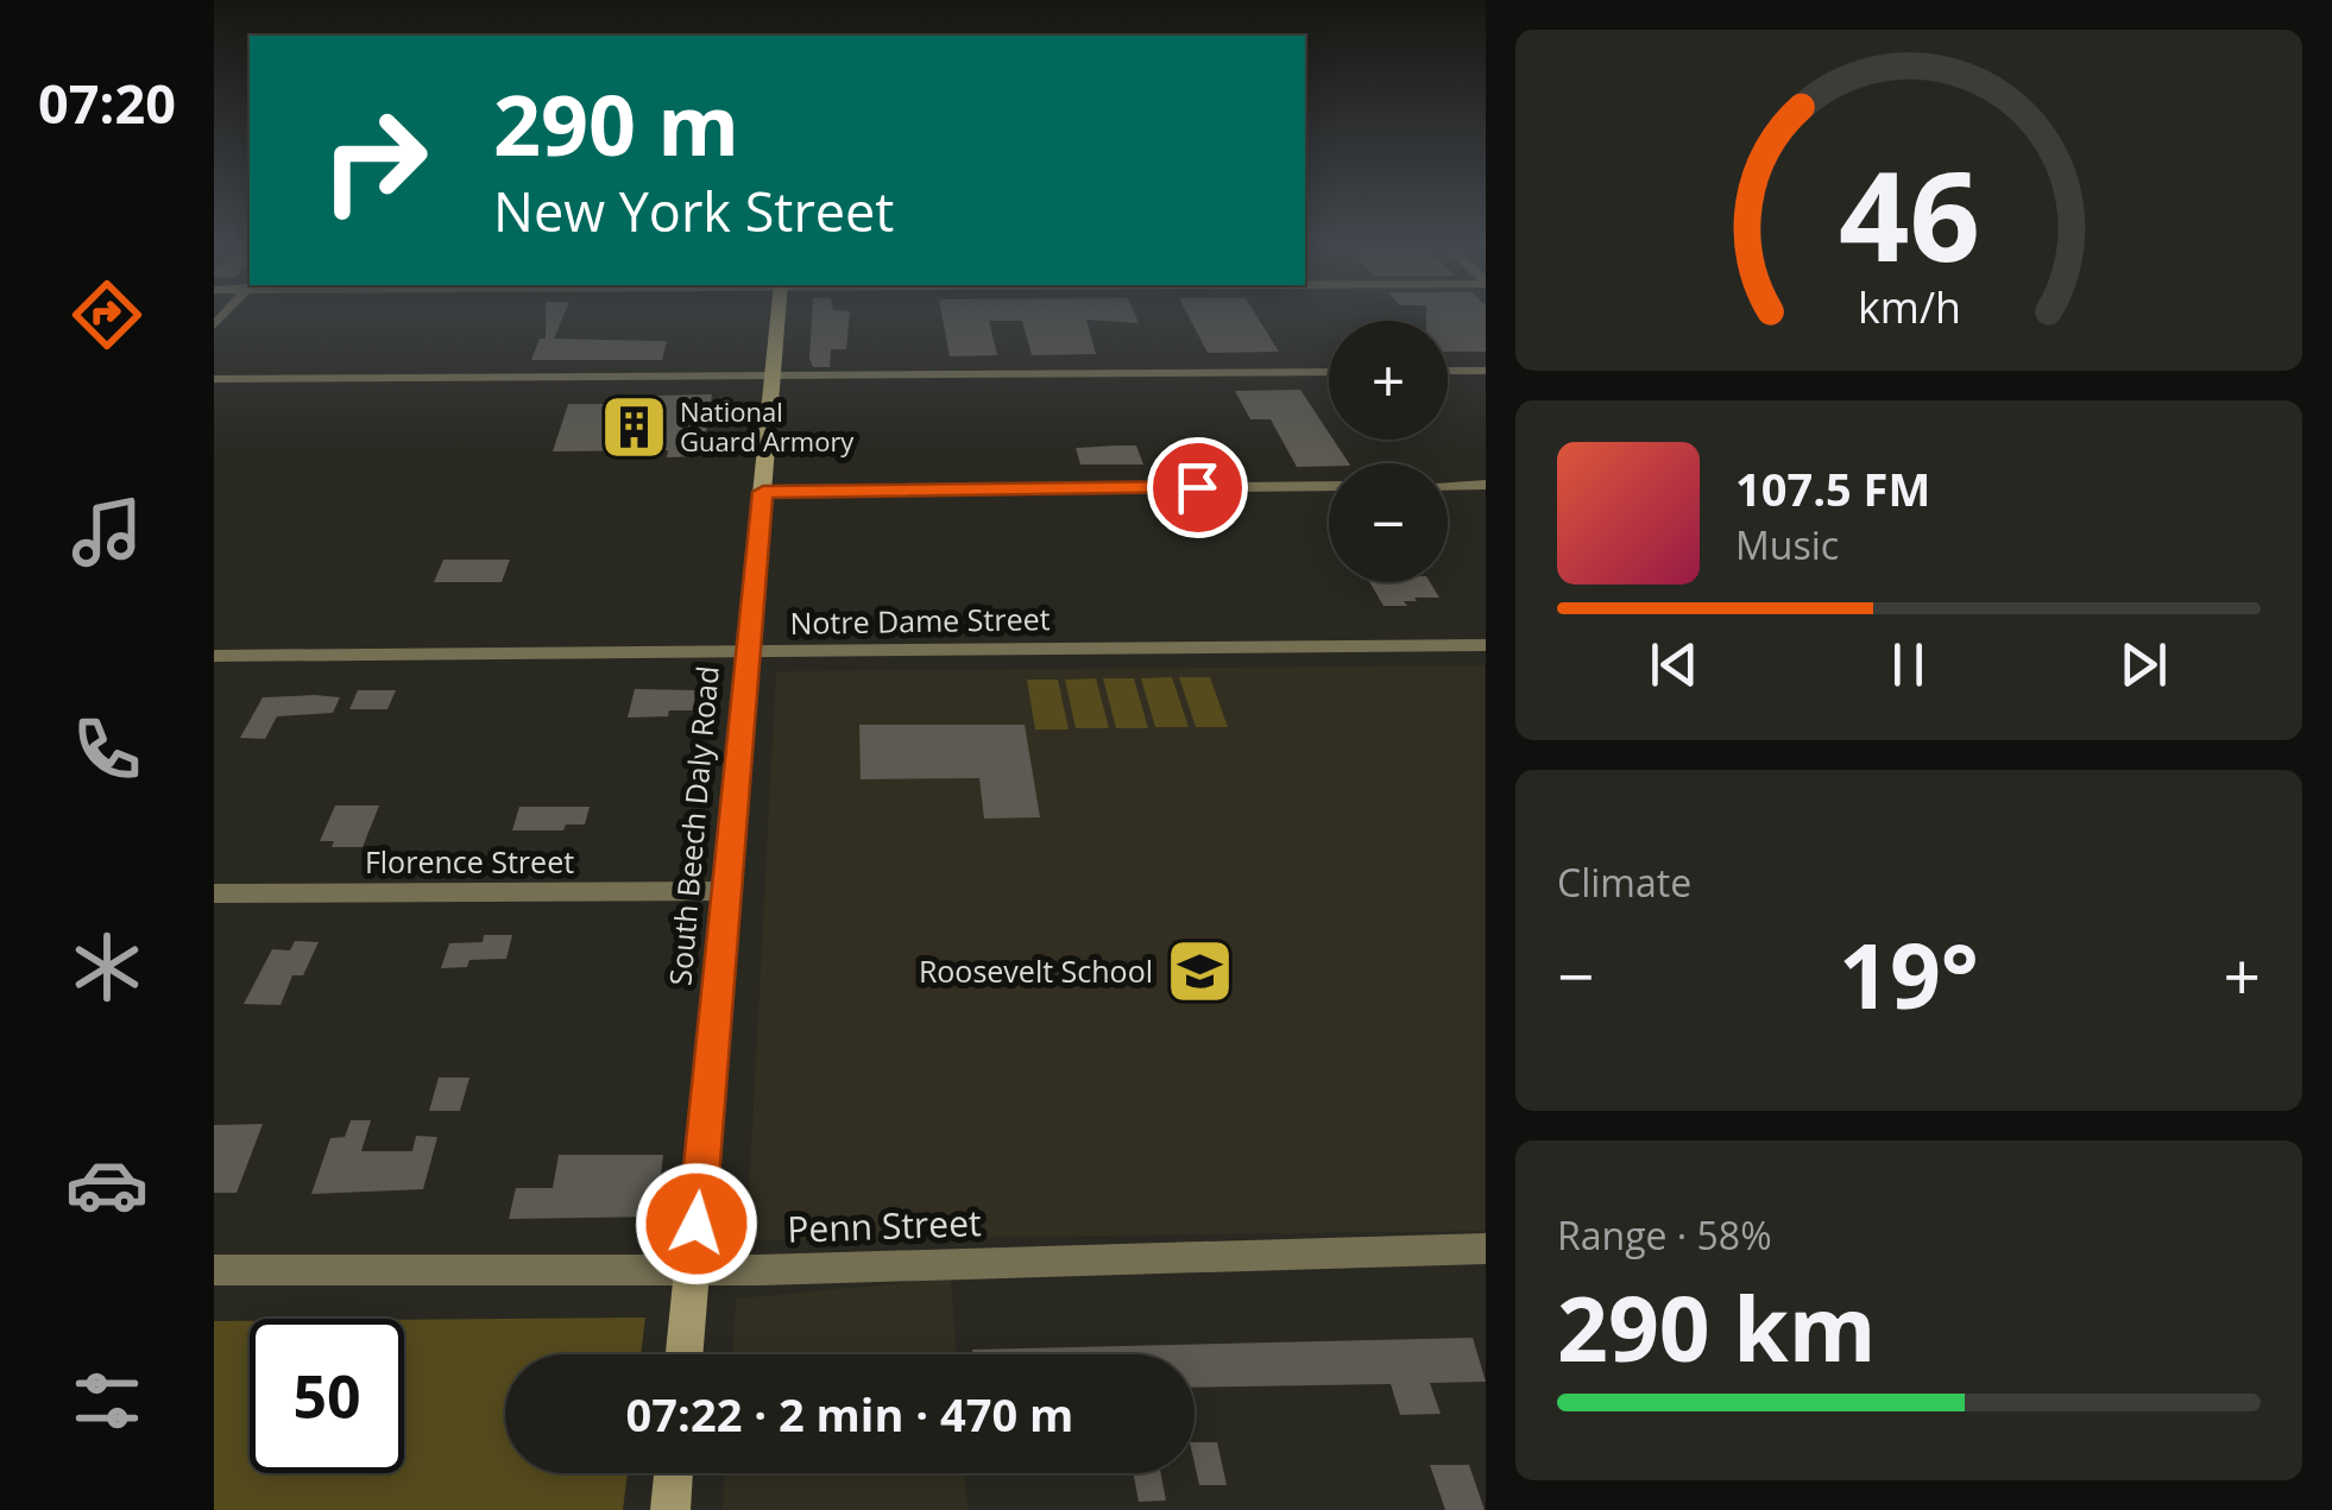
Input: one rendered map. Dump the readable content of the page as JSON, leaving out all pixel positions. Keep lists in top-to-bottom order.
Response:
{
  "streets": {
    "main road": ["South Beech Daly Road"],
    "street": ["Notre Dame Street", "Florence Street", "Penn Street"]
  },
  "crossings": [
    ["Notre Dame Street", "South Beech Daly Road"],
    ["South Beech Daly Road", "Florence Street"],
    ["South Beech Daly Road", "Penn Street"]
  ],
  "places": {
    "building": ["National Guard Armory"],
    "school or university": ["Roosevelt School"]
  },
  "page": {
    "tabs": "07:20",
    "turn": ["290 m", "New York Street"],
    "map_buttons": ["+", "−"],
    "song": ["107.5 FM", "Music"],
    "tile": [
      "Climate",
      ["Range · 58%", "290 km"]
    ],
    "heat": ["−", "19°", "+"],
    "limit": "50",
    "trip": "07:22 · 2 min · 470 m",
    "gauge": ["46", "km/h"]
  }
}
